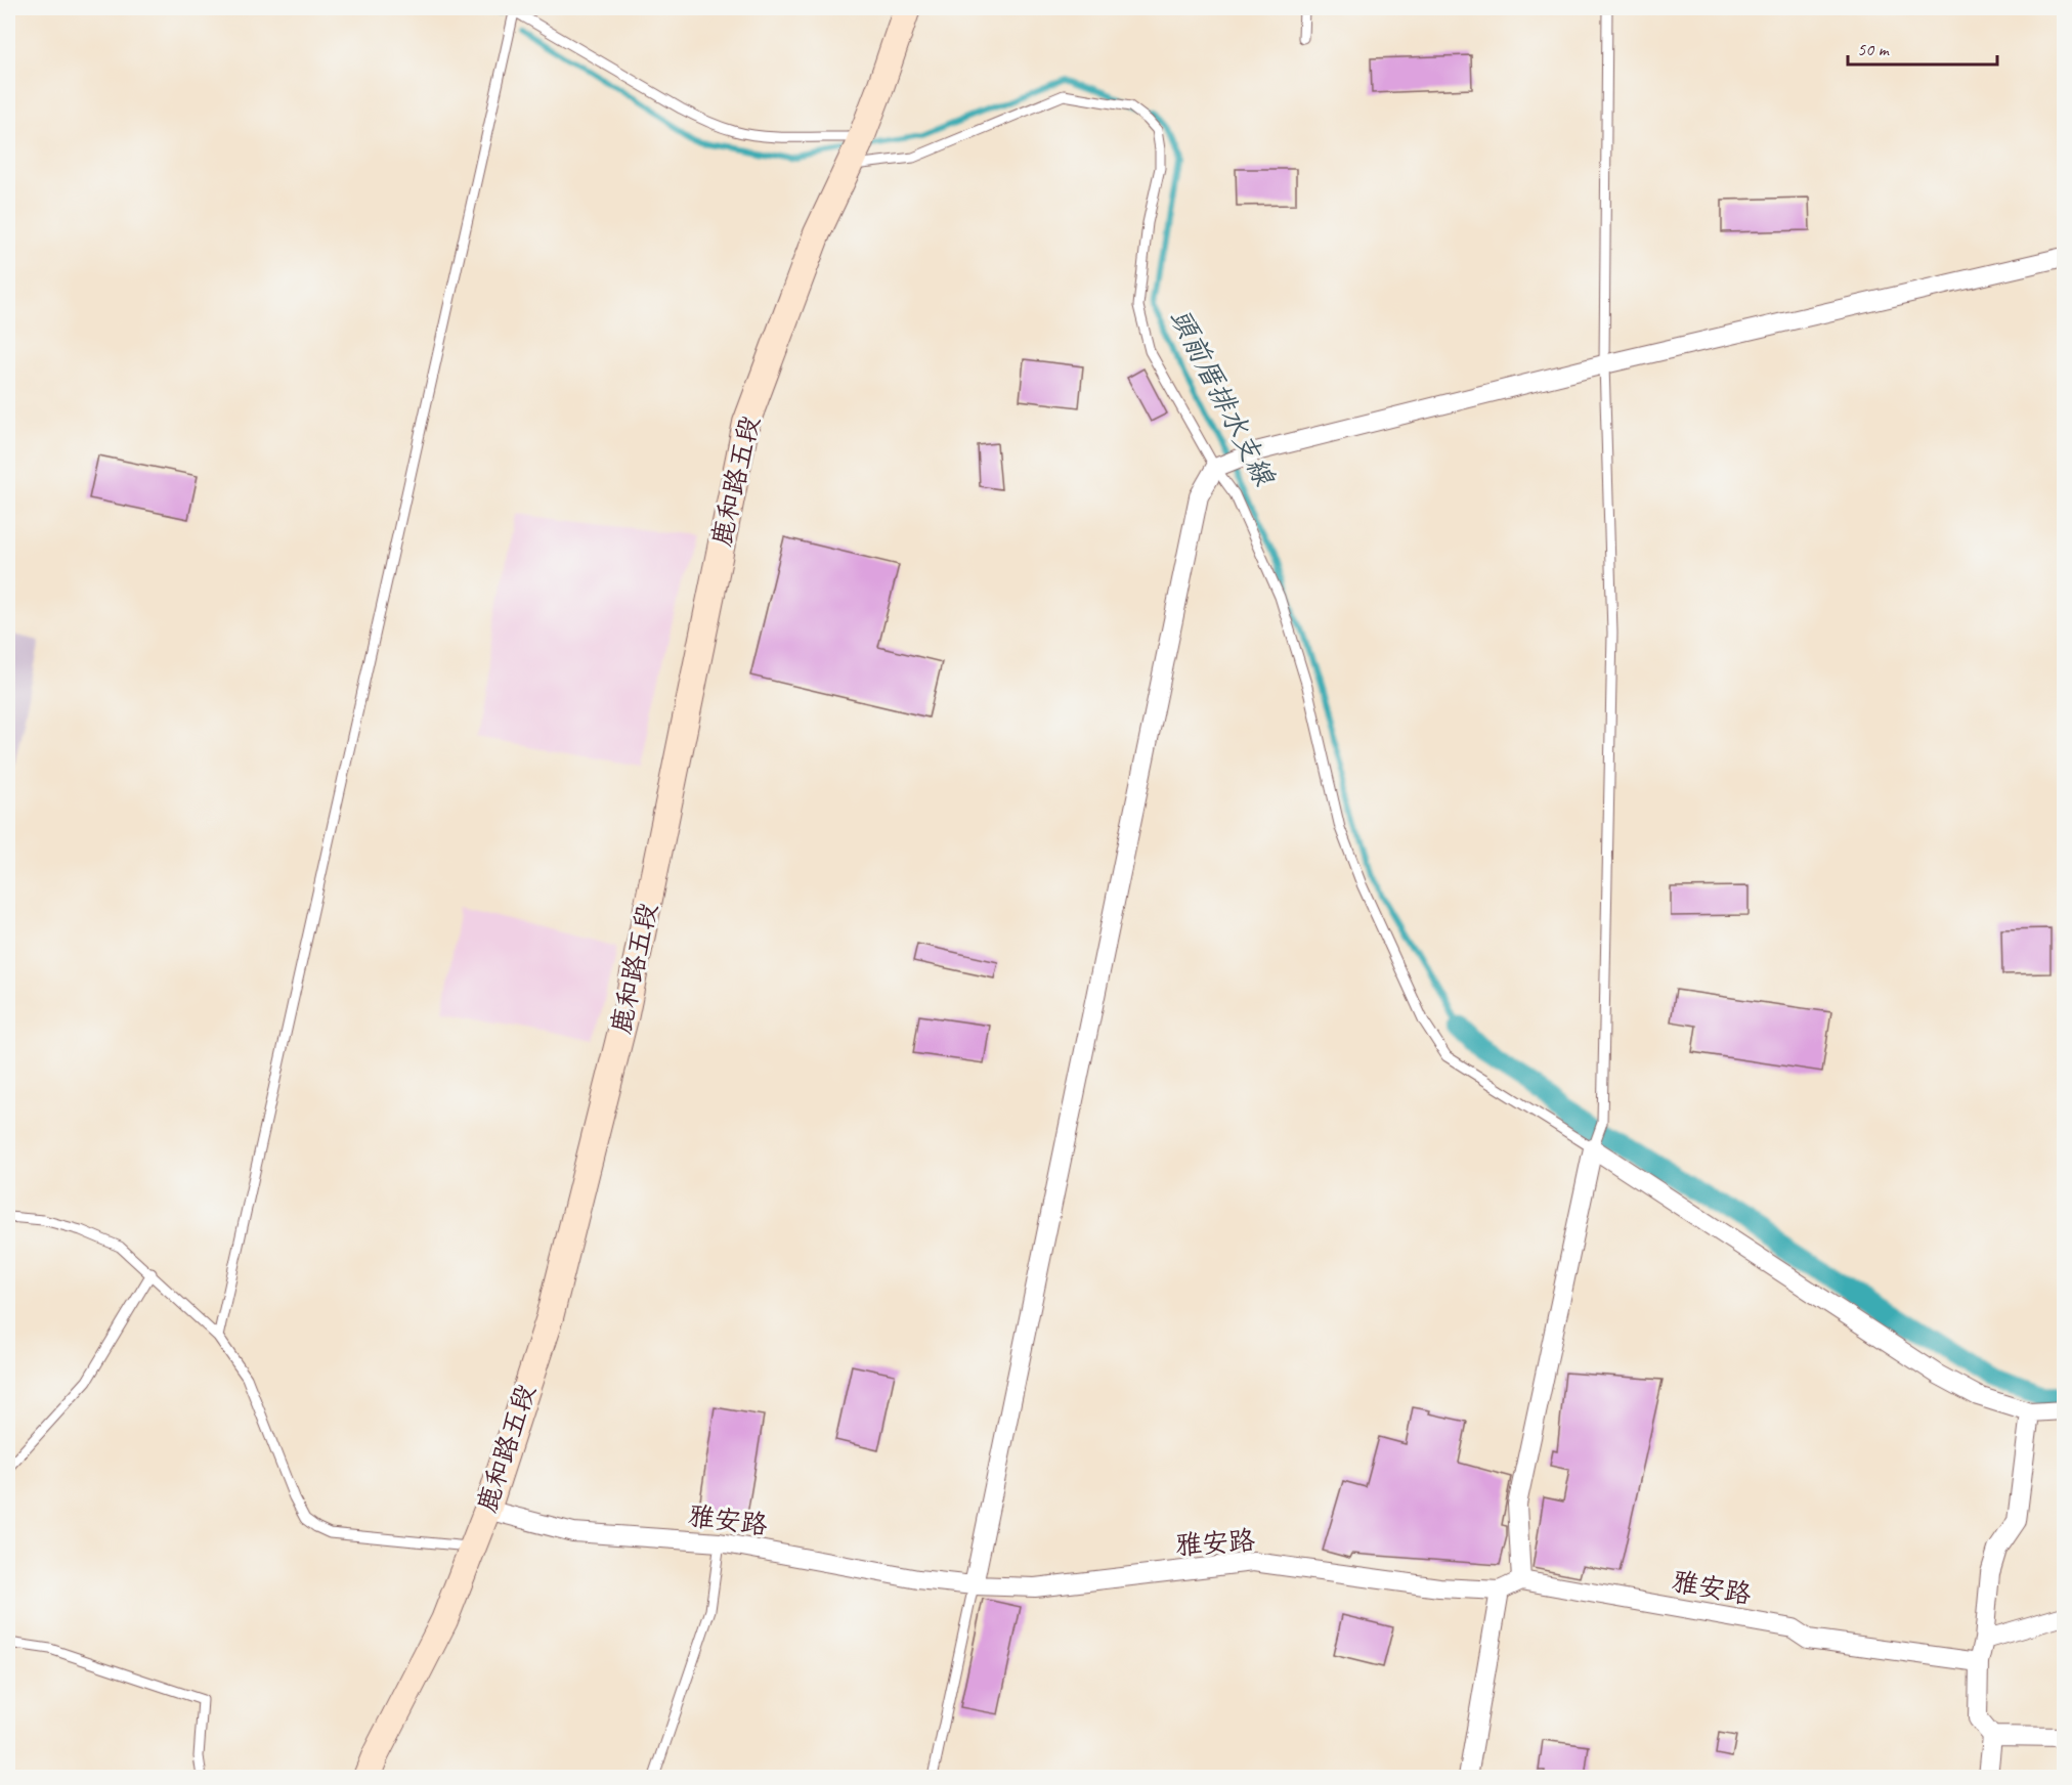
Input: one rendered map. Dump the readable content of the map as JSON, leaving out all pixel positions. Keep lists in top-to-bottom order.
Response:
{
  "streets": {
    "main road": ["鹿和路五段"],
    "street": ["雅安路"]
  },
  "crossings": [
    ["鹿和路五段", "雅安路"]
  ],
  "water": ["頭前厝排水支線"],
  "scale_bar": "50 m"
}
